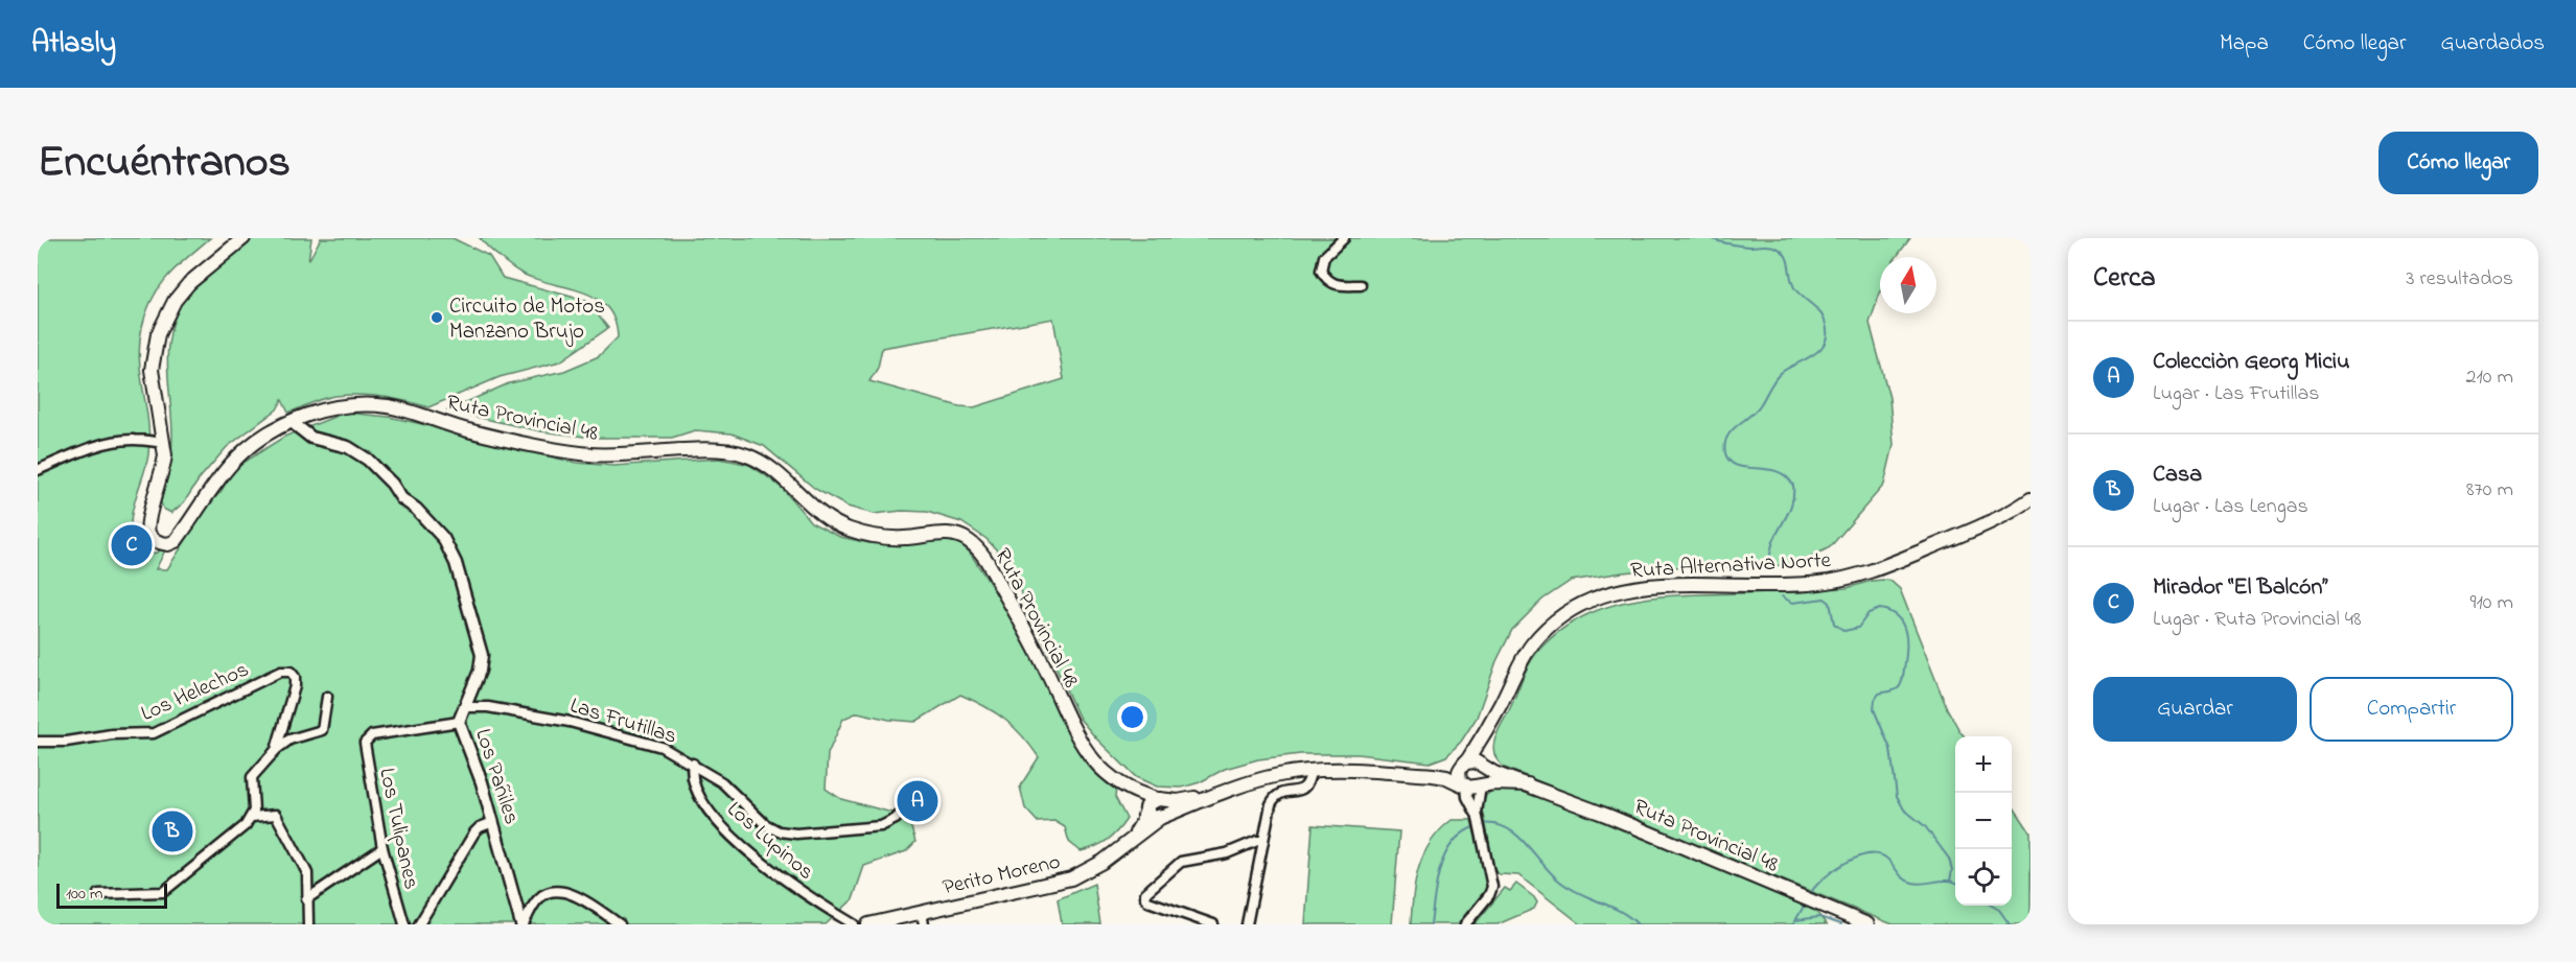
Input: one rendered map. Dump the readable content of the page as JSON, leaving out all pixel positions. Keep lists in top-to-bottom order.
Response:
{
  "streets": {
    "main road": ["Ruta Provincial 48", "Ruta Alternativa Norte", "Perito Moreno"],
    "street": [
      "Los Helechos",
      "Las Frutillas",
      "Los Pañiles",
      "Los Tulipanes",
      "Los Lupinos"
    ]
  },
  "crossings": [
    ["Ruta Provincial 48", "Ruta Alternativa Norte"],
    ["Ruta Provincial 48", "Los Pañiles"],
    ["Ruta Provincial 48", "Perito Moreno"],
    ["Las Frutillas", "Los Pañiles"],
    ["Las Frutillas", "Los Lupinos"],
    ["Los Pañiles", "Los Tulipanes"]
  ],
  "places": ["Circuito de Motos Manzano Brujo"],
  "scale_bar": "100 m",
  "north": "top",
  "page": {
    "header": "Atlasly",
    "nav": ["Mapa", "Cómo llegar", "Guardados"],
    "title": "Encuéntranos",
    "buttons": [
      "Cómo llegar",
      ["Guardar", "Compartir"]
    ],
    "heading": ["Cerca", "3 resultados"],
    "list": [
      {
        "mark": "A",
        "name": "Colecciòn Georg Miciu",
        "note": "Lugar · Las Frutillas",
        "value": "210 m"
      },
      {
        "mark": "B",
        "name": "Casa",
        "note": "Lugar · Las Lengas",
        "value": "870 m"
      },
      {
        "mark": "C",
        "name": "Mirador “El Balcón”",
        "note": "Lugar · Ruta Provincial 48",
        "value": "910 m"
      }
    ],
    "pins": ["C", "A", "B"],
    "map_buttons": ["+", "−"],
    "scale": "100 m"
  }
}
